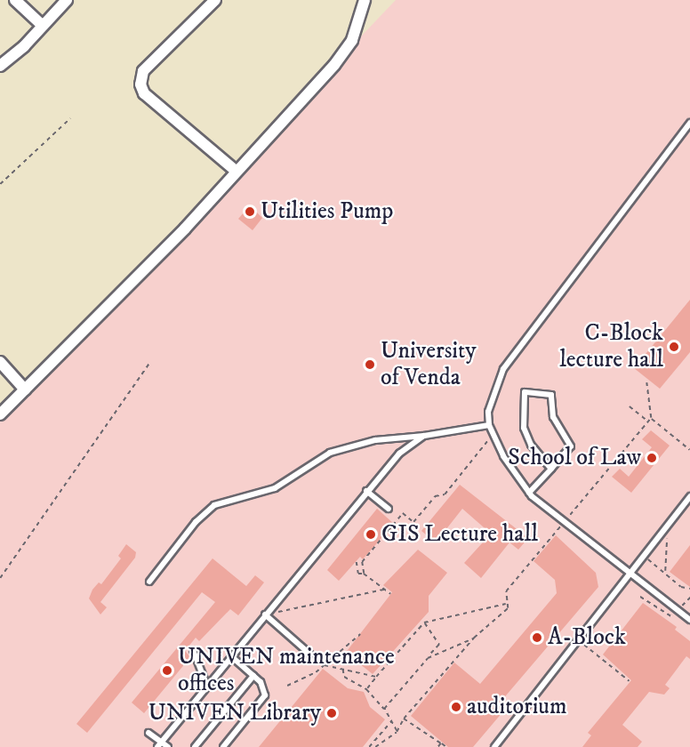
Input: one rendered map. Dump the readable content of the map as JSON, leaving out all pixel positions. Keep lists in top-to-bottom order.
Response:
{
  "places": [
    "Utilities Pump",
    "C-Block lecture hall",
    "University of Venda",
    "School of Law",
    "GIS Lecture hall",
    "A-Block",
    "UNIVEN maintenance offices",
    "auditorium",
    "UNIVEN Library"
  ]
}
